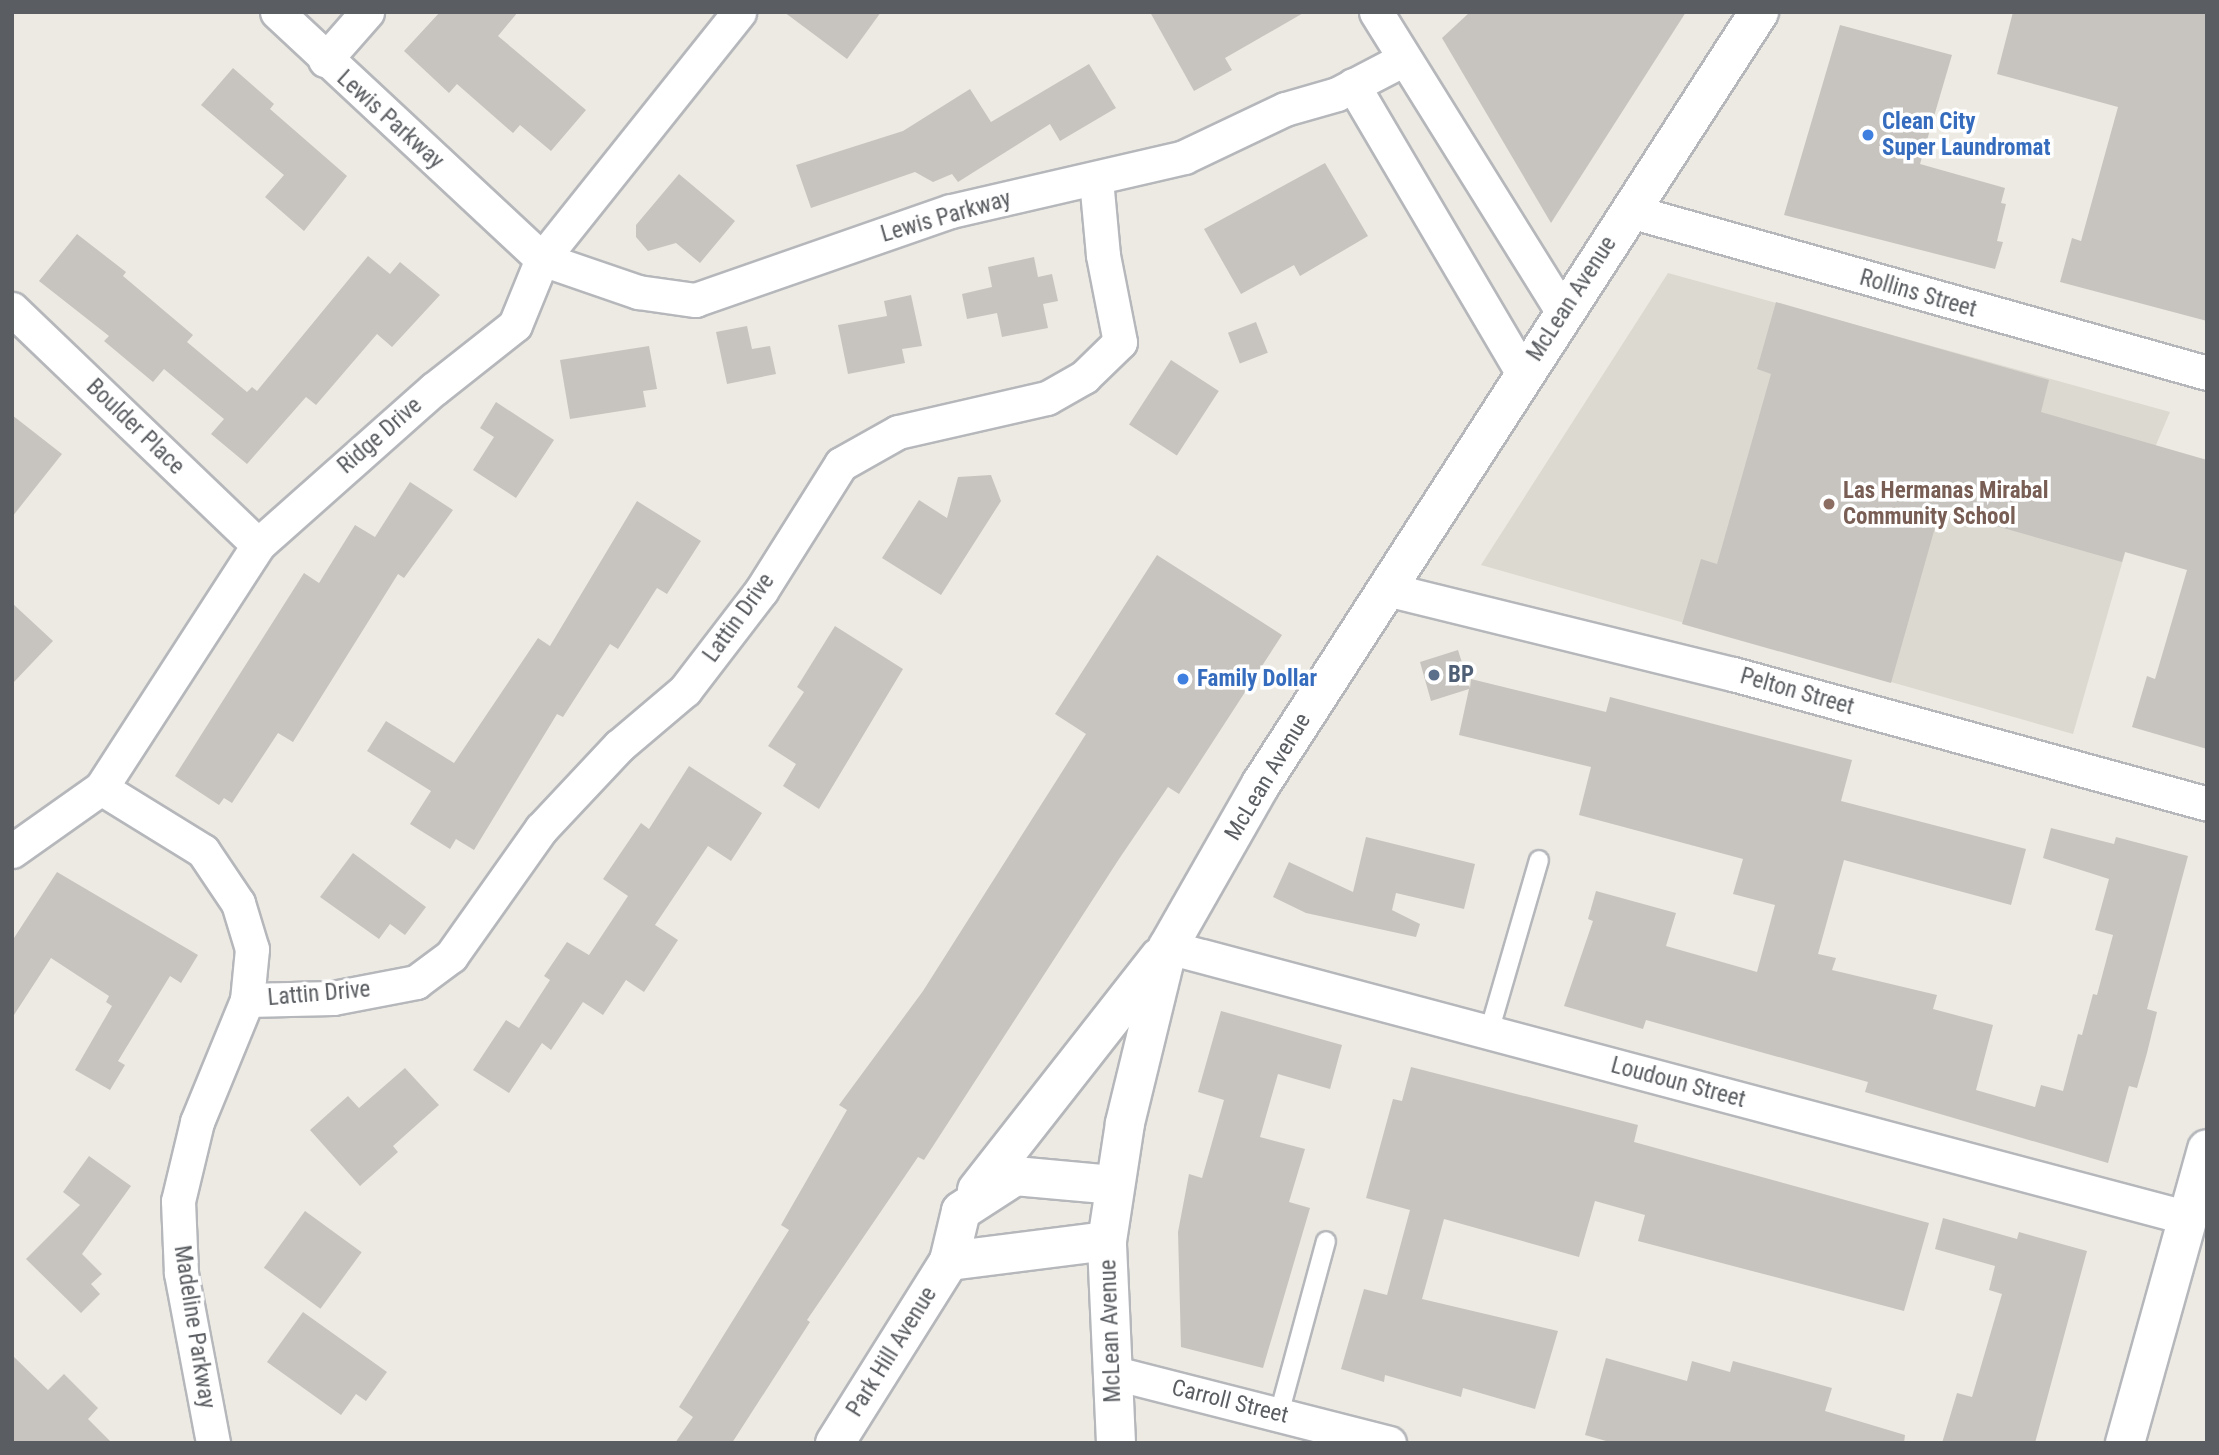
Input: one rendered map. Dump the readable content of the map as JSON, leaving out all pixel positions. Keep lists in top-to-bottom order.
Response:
{
  "streets": {
    "street": [
      "Lewis Parkway",
      "Rollins Street",
      "McLean Avenue",
      "Boulder Place",
      "Ridge Drive",
      "Lattin Drive",
      "Pelton Street",
      "Loudoun Street",
      "Madeline Parkway",
      "Park Hill Avenue",
      "Carroll Street"
    ]
  },
  "crossings": [
    ["Lewis Parkway", "Ridge Drive"],
    ["Lewis Parkway", "Lattin Drive"],
    ["Rollins Street", "McLean Avenue"],
    ["McLean Avenue", "Pelton Street"],
    ["McLean Avenue", "Loudoun Street"],
    ["McLean Avenue", "Park Hill Avenue"],
    ["McLean Avenue", "Carroll Street"],
    ["Boulder Place", "Ridge Drive"],
    ["Ridge Drive", "Madeline Parkway"],
    ["Lattin Drive", "Madeline Parkway"]
  ],
  "places": [
    "Clean City Super Laundromat",
    "Las Hermanas Mirabal Community School",
    "BP",
    "Family Dollar"
  ]
}
